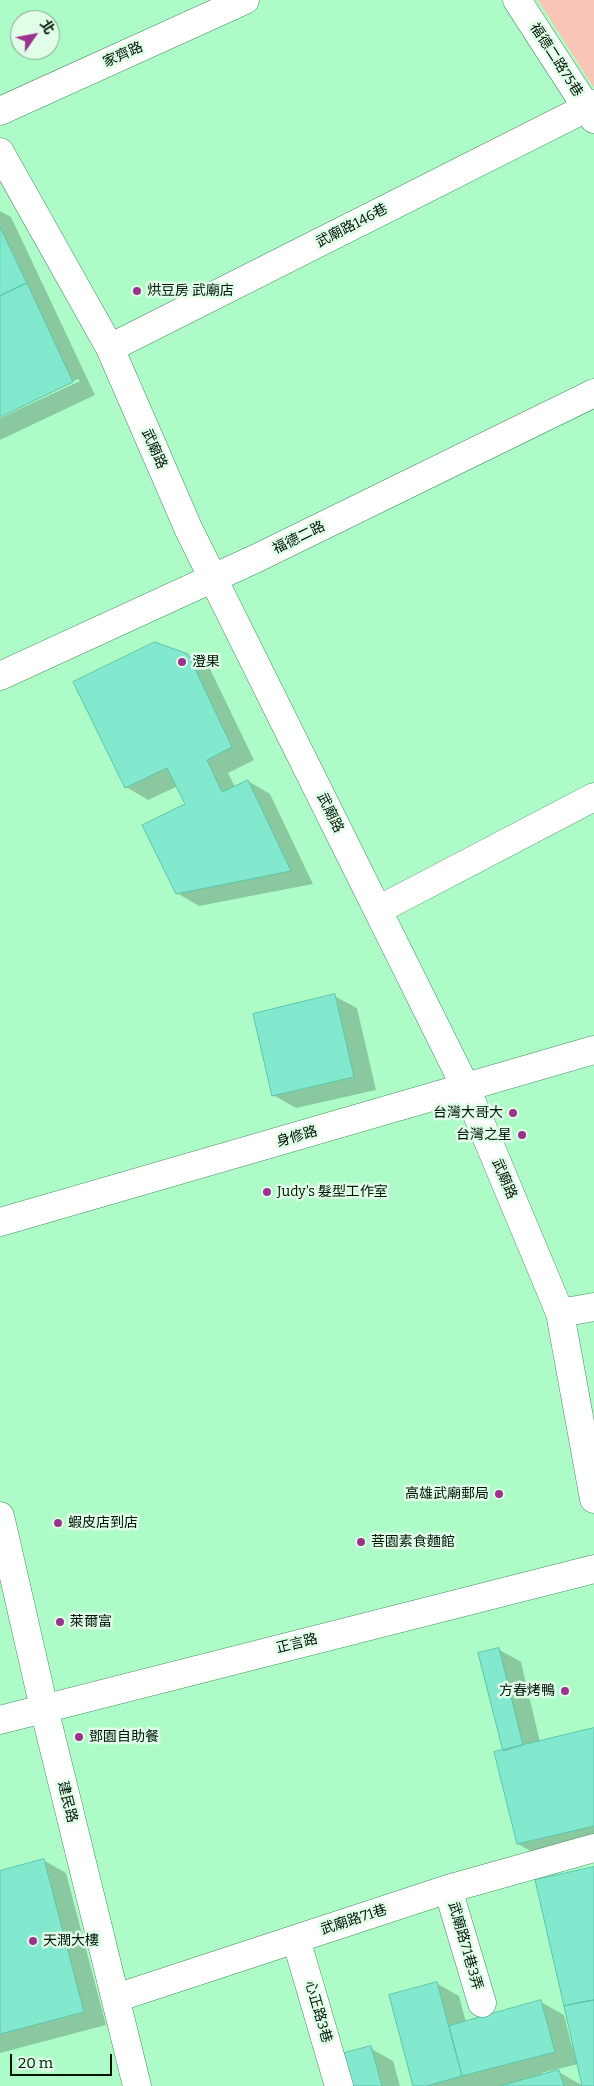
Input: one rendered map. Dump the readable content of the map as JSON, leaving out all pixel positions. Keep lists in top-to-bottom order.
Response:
{
  "streets": {
    "street": [
      "家齊路",
      "福德二路75巷",
      "武廟路146巷",
      "武廟路",
      "福德二路",
      "身修路",
      "正言路",
      "建民路",
      "武廟路71巷",
      "武廟路71巷3弄",
      "心正路3巷"
    ]
  },
  "crossings": [
    ["福德二路75巷", "武廟路146巷"],
    ["武廟路146巷", "武廟路"],
    ["武廟路", "福德二路"],
    ["武廟路", "身修路"],
    ["正言路", "建民路"],
    ["建民路", "武廟路71巷"],
    ["武廟路71巷", "武廟路71巷3弄"],
    ["武廟路71巷", "心正路3巷"]
  ],
  "places": [
    "烘豆房 武廟店",
    "澄果",
    "台灣大哥大",
    "台灣之星",
    "Judy's 髮型工作室",
    "高雄武廟郵局",
    "蝦皮店到店",
    "菩園素食麵館",
    "萊爾富",
    "方春烤鴨",
    "鄧園自助餐",
    "天潤大樓"
  ],
  "scale_bar": "20 m",
  "north": "top right"
}
